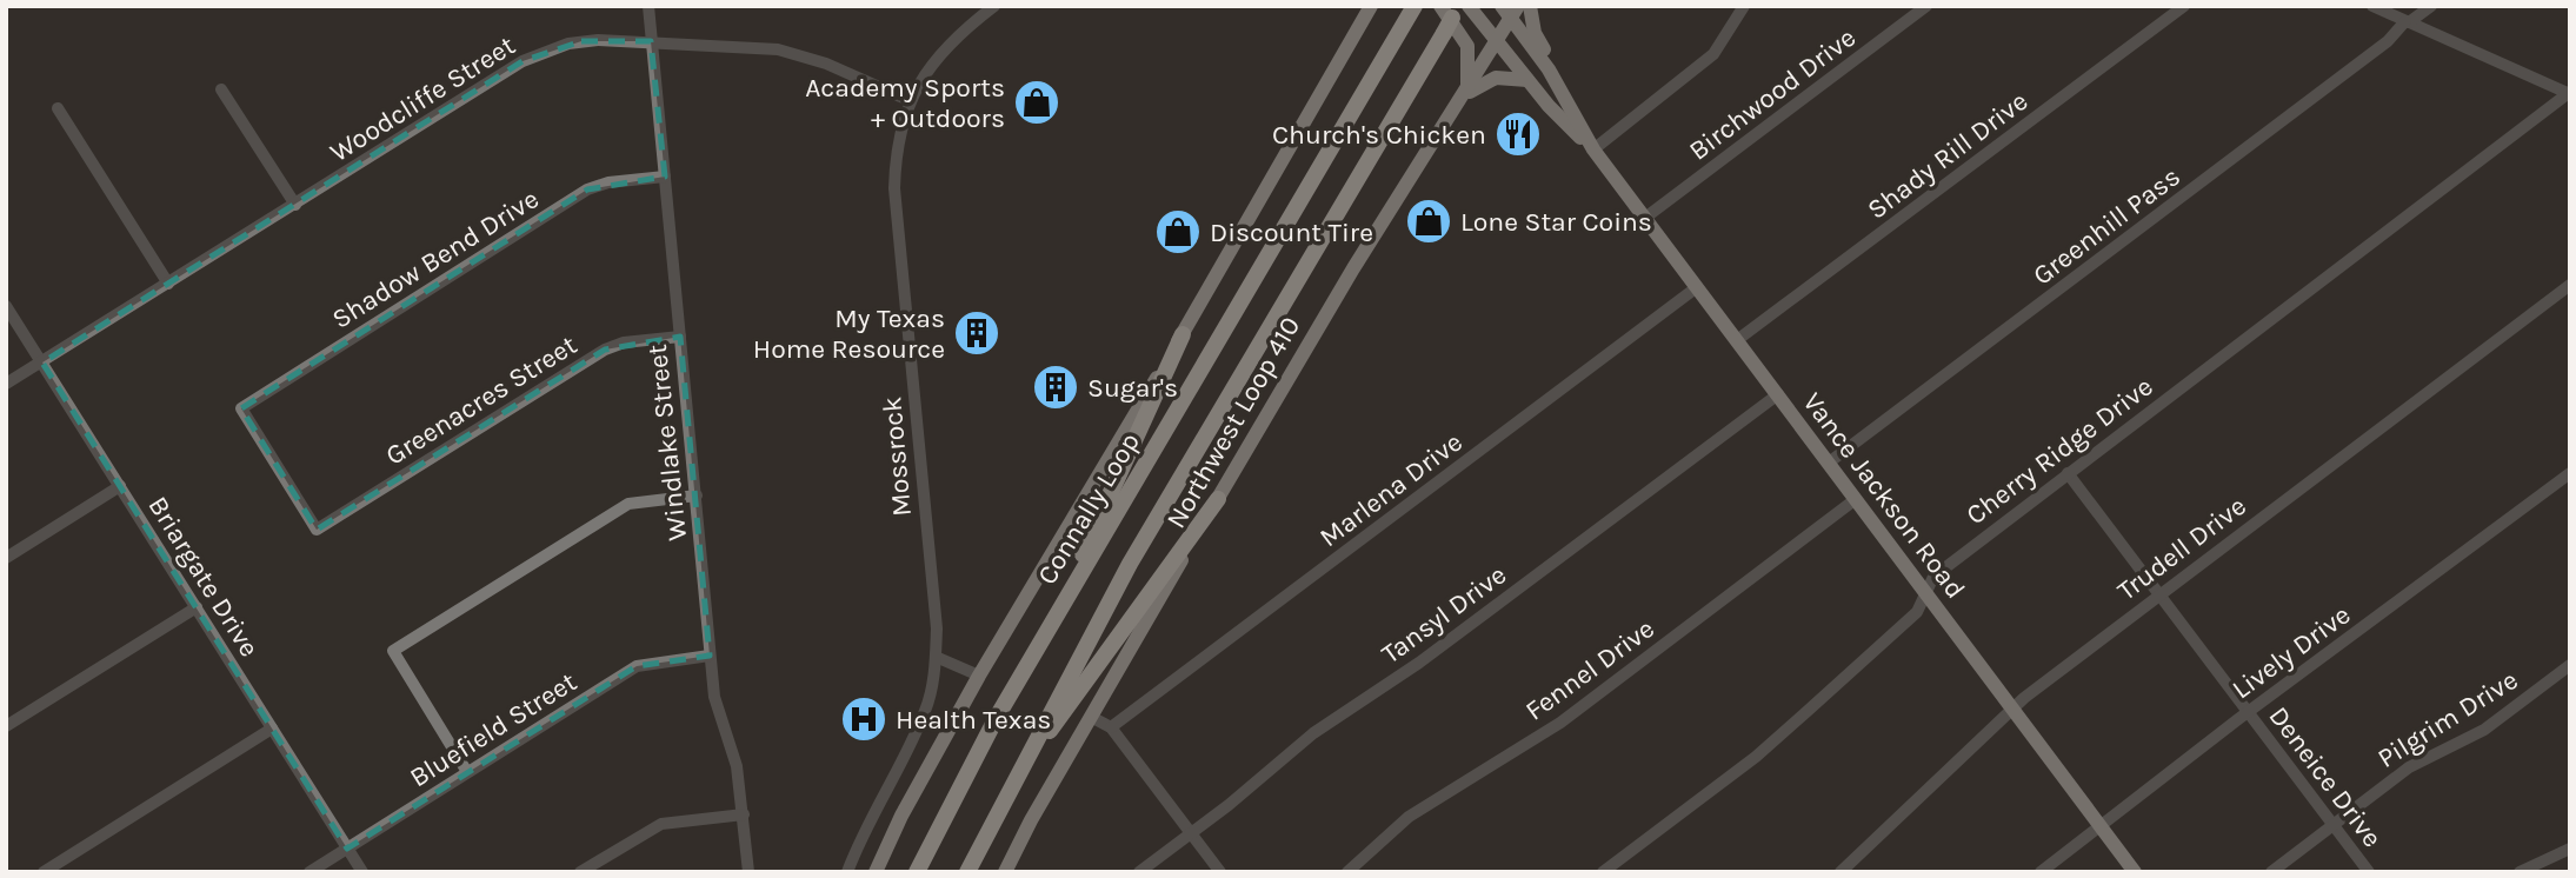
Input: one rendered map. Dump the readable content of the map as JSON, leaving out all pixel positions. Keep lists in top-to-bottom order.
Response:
{
  "streets": {
    "highway": ["Connally Loop"],
    "main road": ["Northwest Loop 410", "Vance Jackson Road"],
    "street": [
      "Birchwood Drive",
      "Woodcliffe Street",
      "Shady Rill Drive",
      "Greenhill Pass",
      "Shadow Bend Drive",
      "Greenacres Street",
      "Windlake Street",
      "Cherry Ridge Drive",
      "Mossrock",
      "Marlena Drive",
      "Trudell Drive",
      "Briargate Drive",
      "Tansyl Drive",
      "Lively Drive",
      "Fennel Drive",
      "Pilgrim Drive",
      "Bluefield Street",
      "Deneice Drive"
    ]
  },
  "crossings": [
    ["Birchwood Drive", "Vance Jackson Road"],
    ["Woodcliffe Street", "Windlake Street"],
    ["Woodcliffe Street", "Mossrock"],
    ["Woodcliffe Street", "Briargate Drive"],
    ["Shady Rill Drive", "Vance Jackson Road"],
    ["Greenhill Pass", "Vance Jackson Road"],
    ["Shadow Bend Drive", "Greenacres Street"],
    ["Shadow Bend Drive", "Windlake Street"],
    ["Greenacres Street", "Windlake Street"],
    ["Northwest Loop 410", "Vance Jackson Road"],
    ["Windlake Street", "Bluefield Street"],
    ["Cherry Ridge Drive", "Vance Jackson Road"],
    ["Cherry Ridge Drive", "Deneice Drive"],
    ["Marlena Drive", "Vance Jackson Road"],
    ["Vance Jackson Road", "Trudell Drive"],
    ["Vance Jackson Road", "Tansyl Drive"],
    ["Vance Jackson Road", "Lively Drive"],
    ["Vance Jackson Road", "Fennel Drive"],
    ["Trudell Drive", "Deneice Drive"],
    ["Briargate Drive", "Bluefield Street"],
    ["Lively Drive", "Deneice Drive"],
    ["Pilgrim Drive", "Deneice Drive"]
  ],
  "places": {
    "shop": ["Academy Sports + Outdoors", "Lone Star Coins", "Discount Tire"],
    "restaurant": ["Church's Chicken"],
    "building": ["My Texas Home Resource", "Sugar's"],
    "hospital": ["Health Texas"]
  }
}
